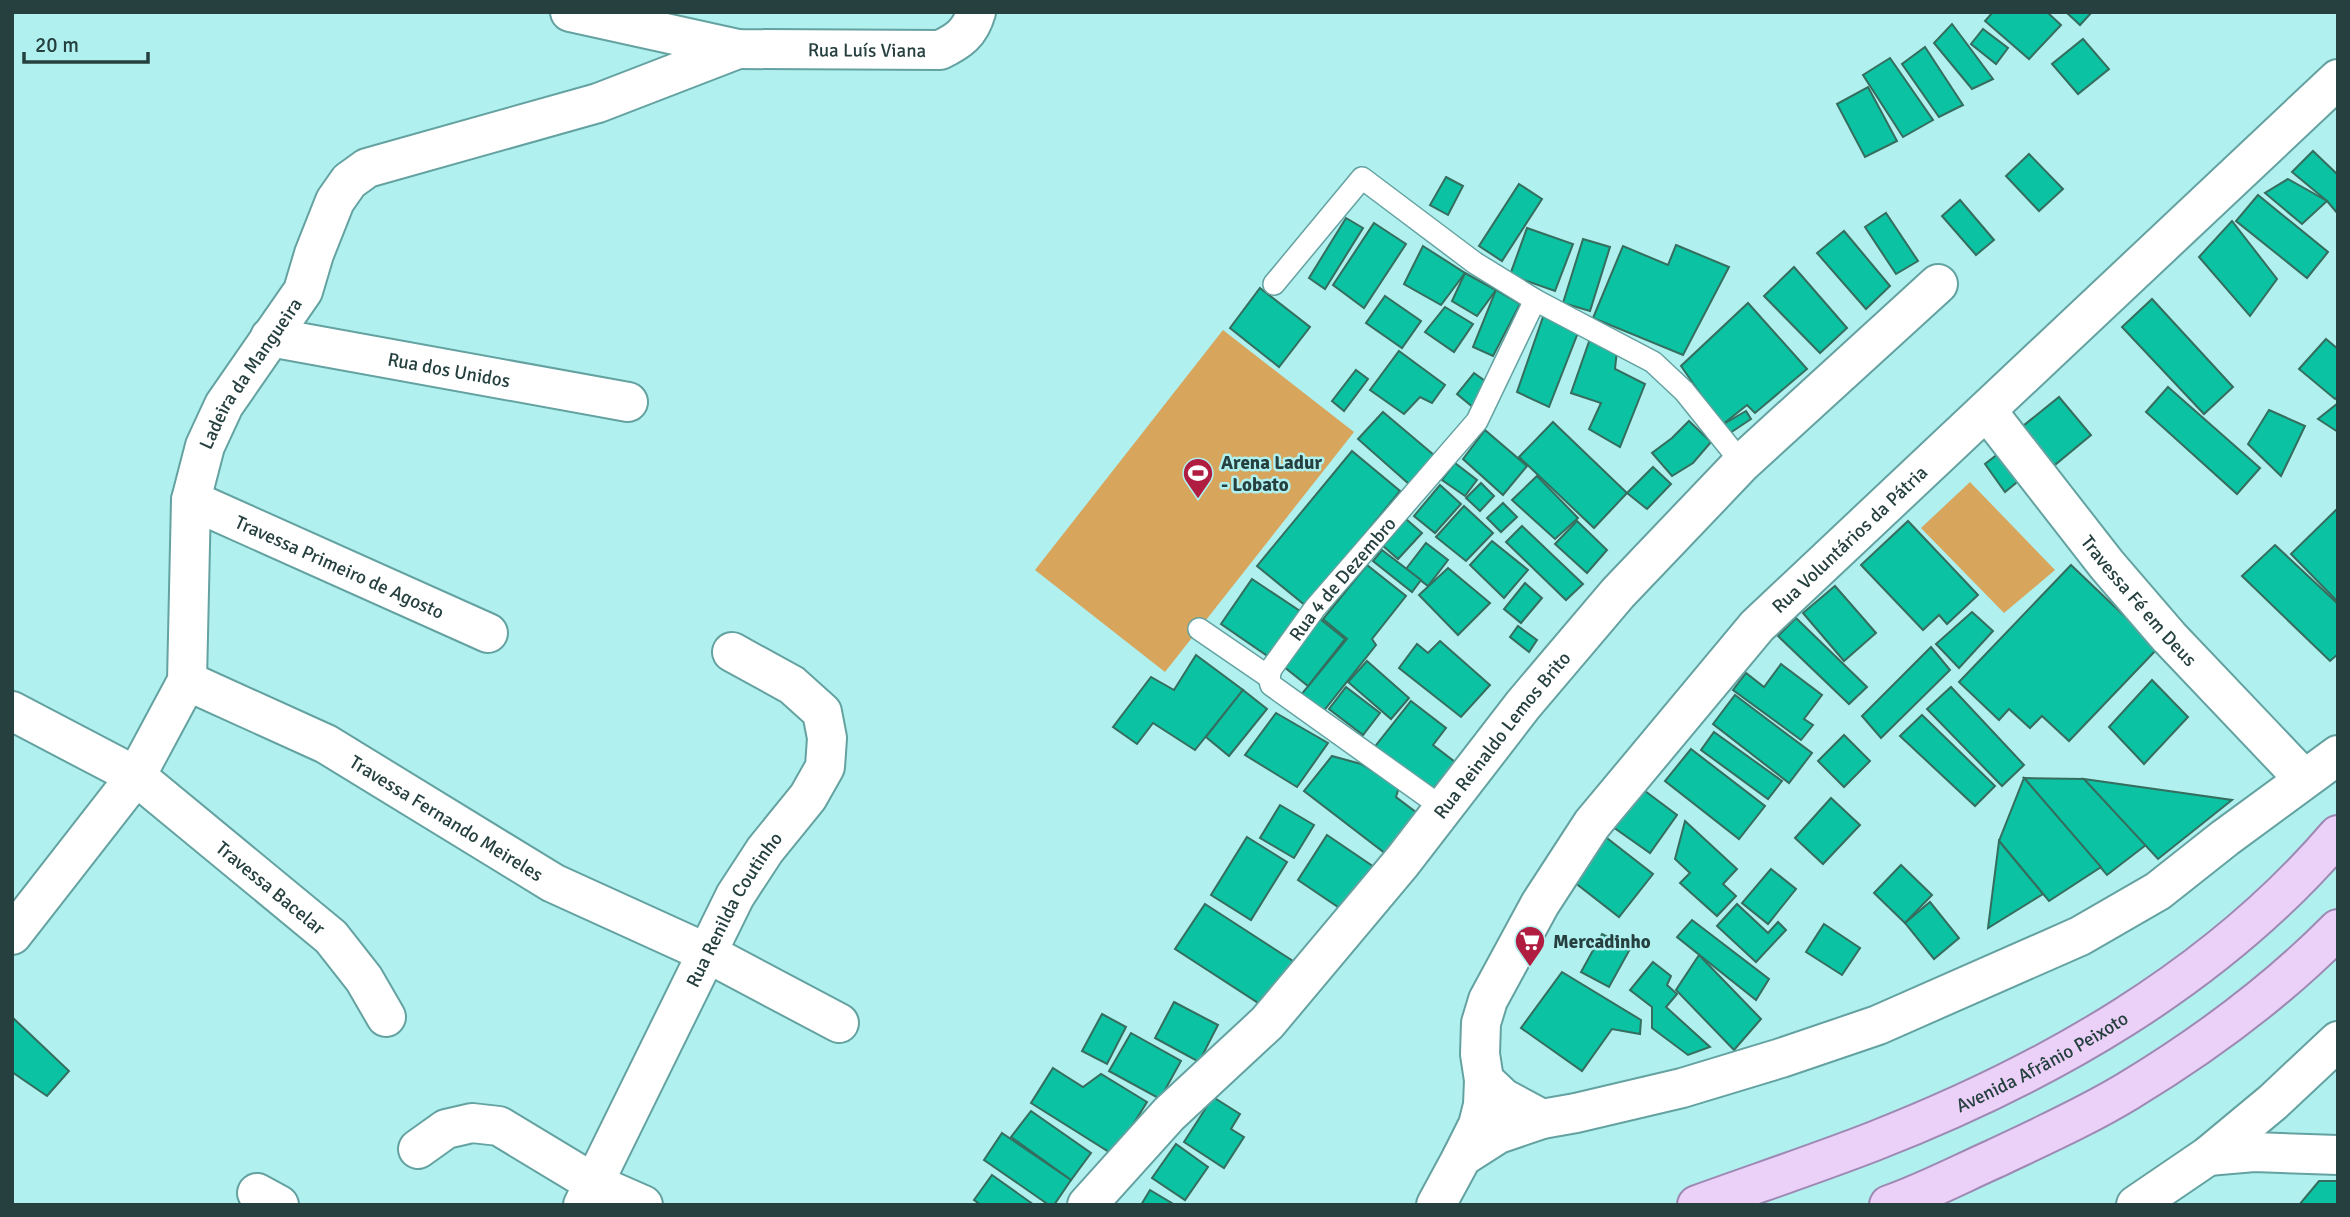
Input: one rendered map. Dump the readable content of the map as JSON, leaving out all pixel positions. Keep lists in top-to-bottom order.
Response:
{
  "streets": {
    "main road": ["Avenida Afrânio Peixoto"],
    "street": [
      "Rua Luís Viana",
      "Rua dos Unidos",
      "Ladeira da Mangueira",
      "Rua Voluntários da Pátria",
      "Travessa Primeiro de Agosto",
      "Travessa Fé em Deus",
      "Rua Reinaldo Lemos Brito",
      "Travessa Fernando Meireles",
      "Travessa Bacelar",
      "Rua Renilda Coutinho"
    ],
    "lane": ["Rua 4 de Dezembro"]
  },
  "crossings": [
    ["Rua Luís Viana", "Ladeira da Mangueira"],
    ["Rua dos Unidos", "Ladeira da Mangueira"],
    ["Ladeira da Mangueira", "Travessa Primeiro de Agosto"],
    ["Ladeira da Mangueira", "Travessa Fernando Meireles"],
    ["Ladeira da Mangueira", "Travessa Bacelar"],
    ["Rua Voluntários da Pátria", "Travessa Fé em Deus"],
    ["Travessa Fernando Meireles", "Rua Renilda Coutinho"]
  ],
  "places": {
    "sports": ["Arena Ladur - Lobato"],
    "supermarket": ["Mercadinho"]
  },
  "scale_bar": "20 m"
}
